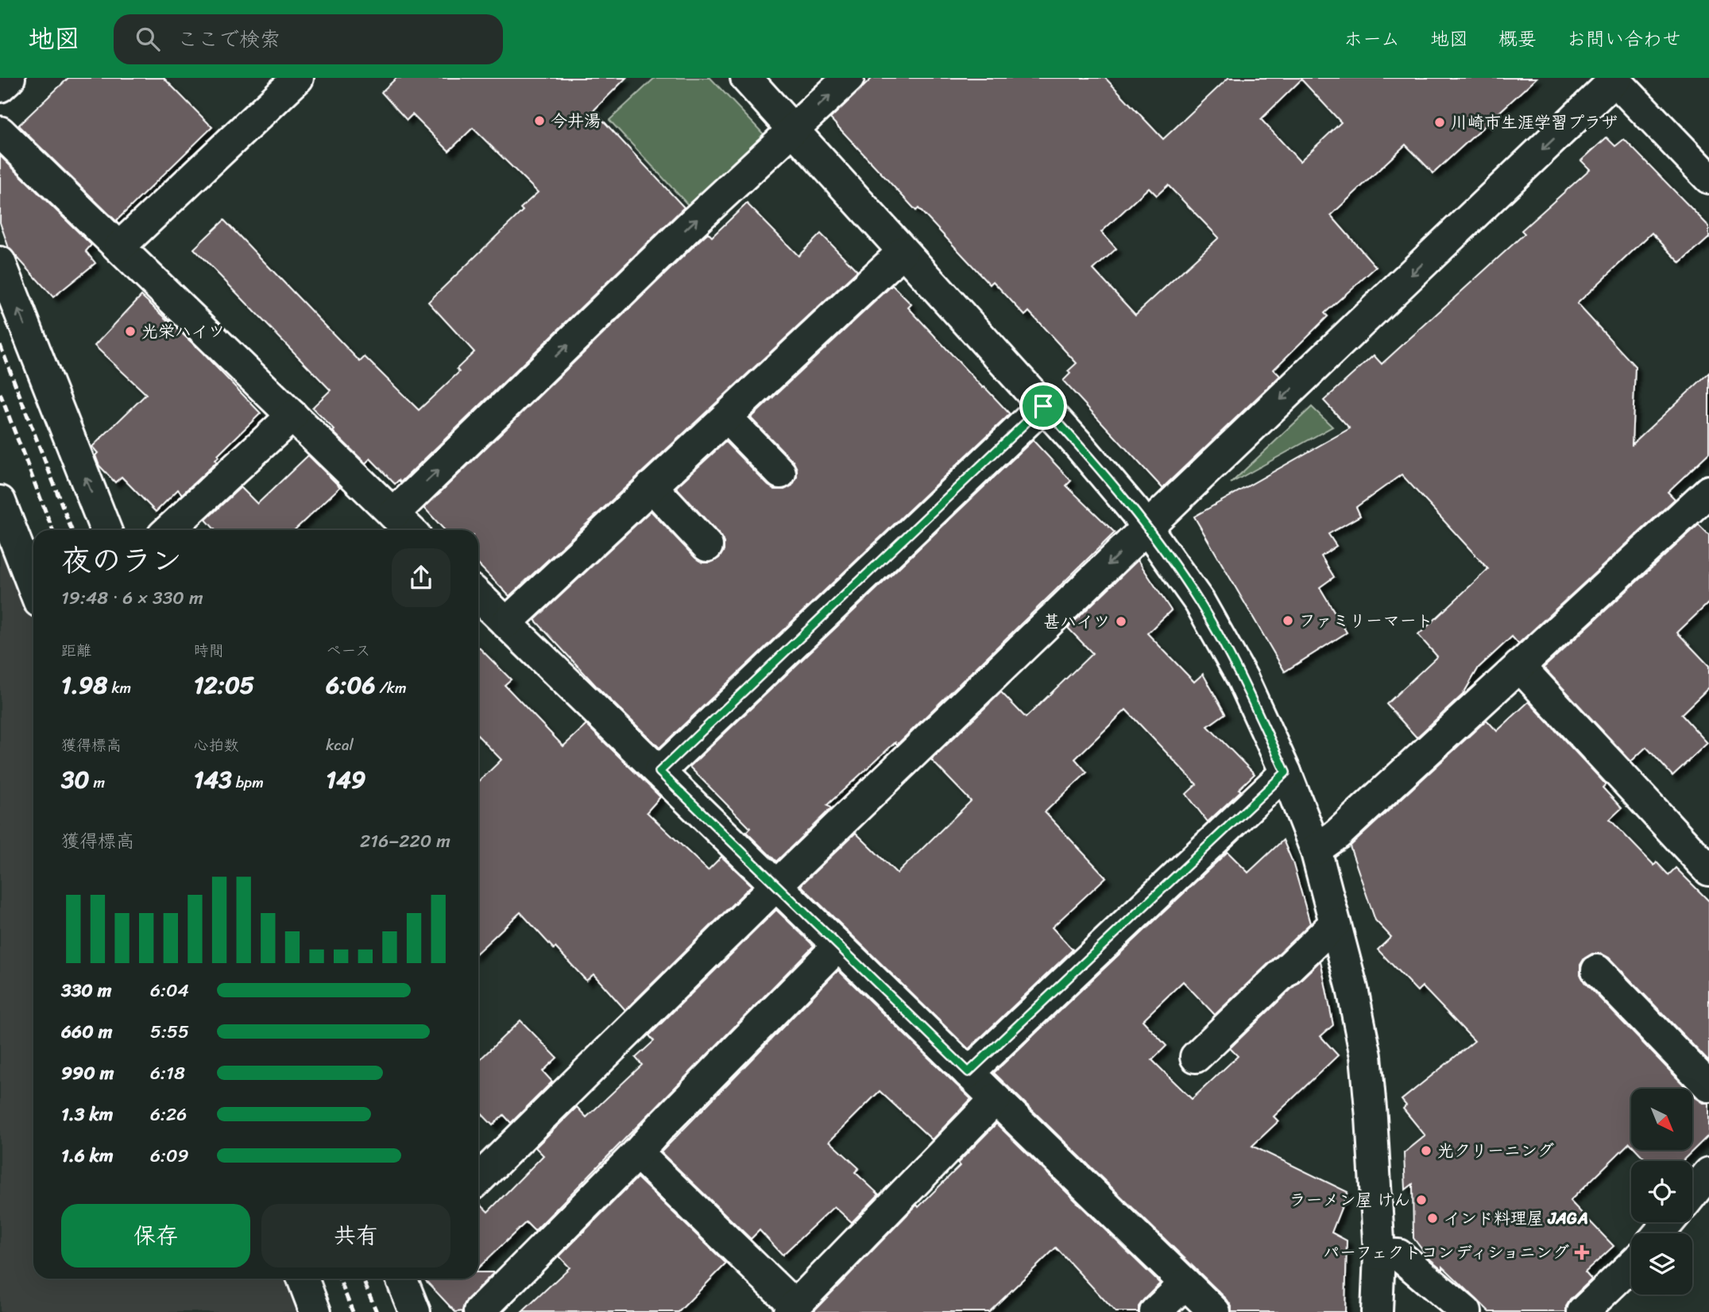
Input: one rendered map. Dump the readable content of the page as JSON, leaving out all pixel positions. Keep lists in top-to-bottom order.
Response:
{
  "places": {
    "other": [
      "今井湯",
      "川崎市生涯学習プラザ",
      "光栄ハイツ",
      "ファミリーマート",
      "甚ハイツ",
      "光クリーニング",
      "ラーメン屋 けん",
      "インド料理屋 JAGA"
    ],
    "health": ["パーフェクトコンディショニング"]
  },
  "north": "bottom right",
  "page": {
    "header": "地図",
    "search": "ここで検索",
    "nav": [
      "ホーム",
      "地図",
      "概要",
      "お問い合わせ"
    ],
    "heading": ["夜のラン", "19:48 · 6 × 330 m"],
    "stats": [
      ["距離", "1.98 km"],
      ["時間", "12:05"],
      ["ペース", "6:06 /km"],
      ["獲得標高", "30 m"],
      ["心拍数", "143 bpm"],
      ["kcal", "149"]
    ],
    "chart": ["獲得標高", "216–220 m"],
    "list": [
      {
        "name": "330 m",
        "note": "6:04"
      },
      {
        "name": "660 m",
        "note": "5:55"
      },
      {
        "name": "990 m",
        "note": "6:18"
      },
      {
        "name": "1.3 km",
        "note": "6:26"
      },
      {
        "name": "1.6 km",
        "note": "6:09"
      }
    ],
    "buttons": ["保存", "共有"]
  }
}
